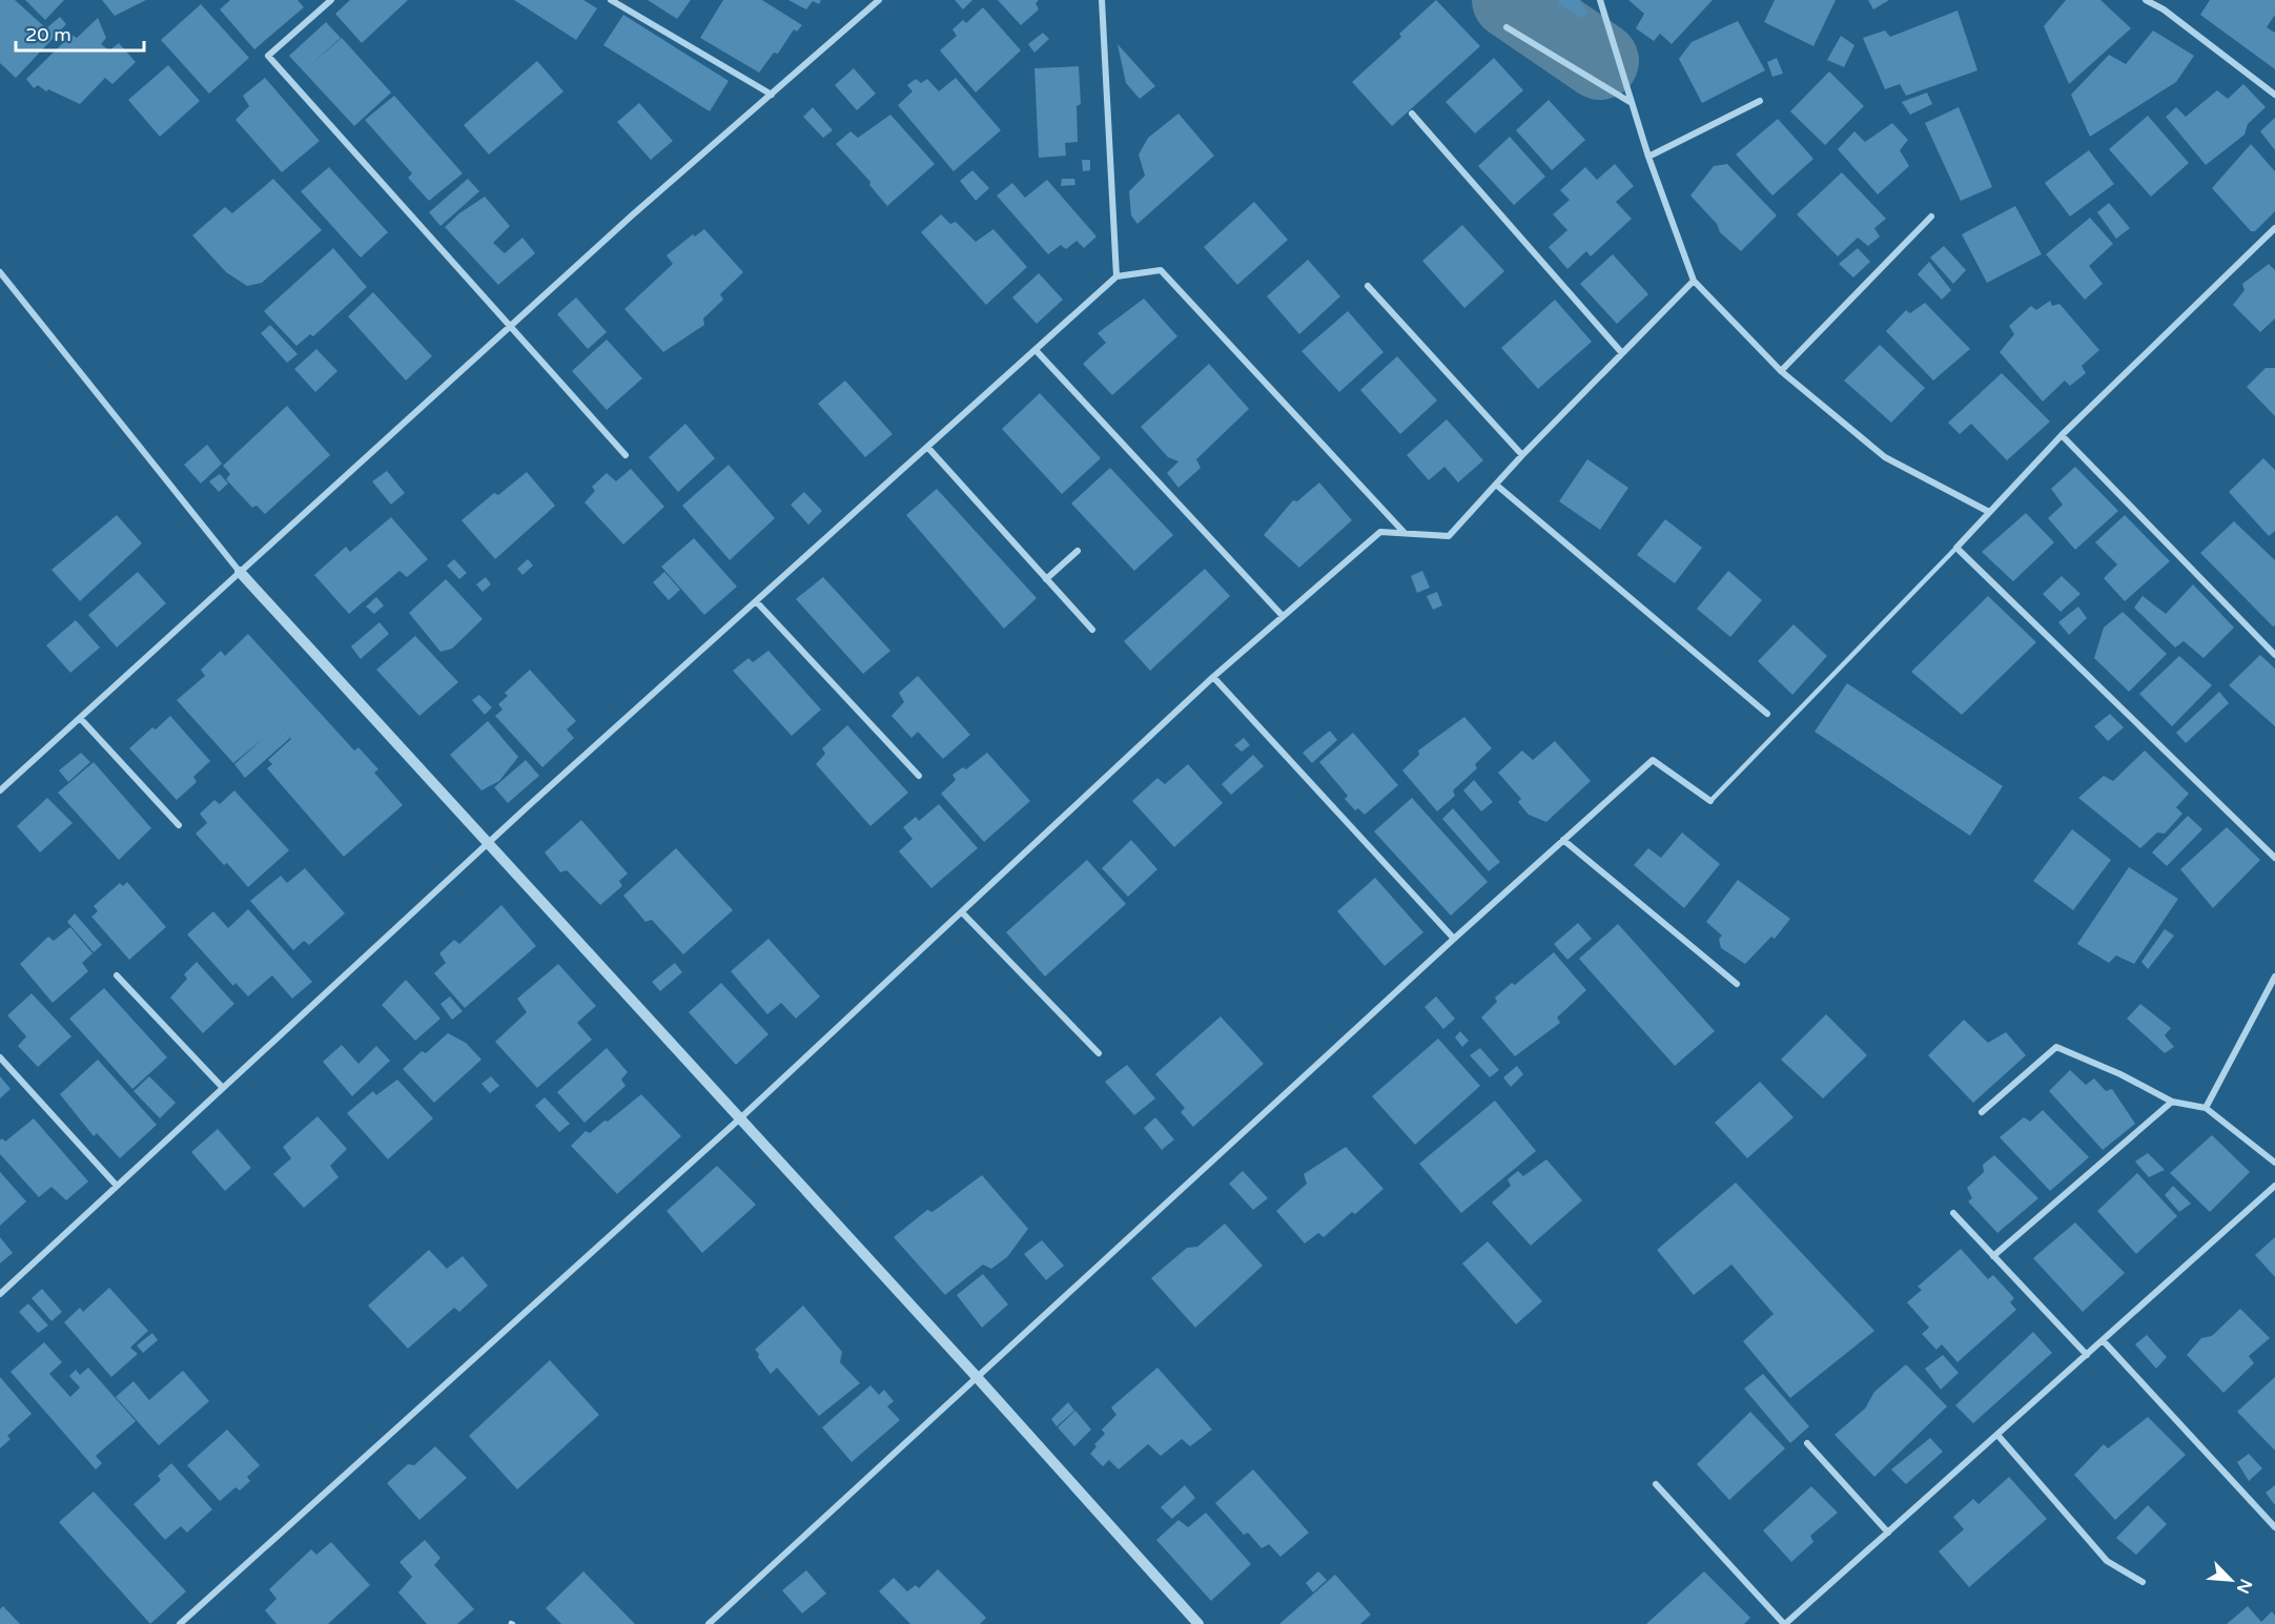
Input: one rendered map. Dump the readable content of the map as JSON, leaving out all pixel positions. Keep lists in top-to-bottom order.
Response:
{
  "scale_bar": "20 m",
  "north": "bottom right"
}
